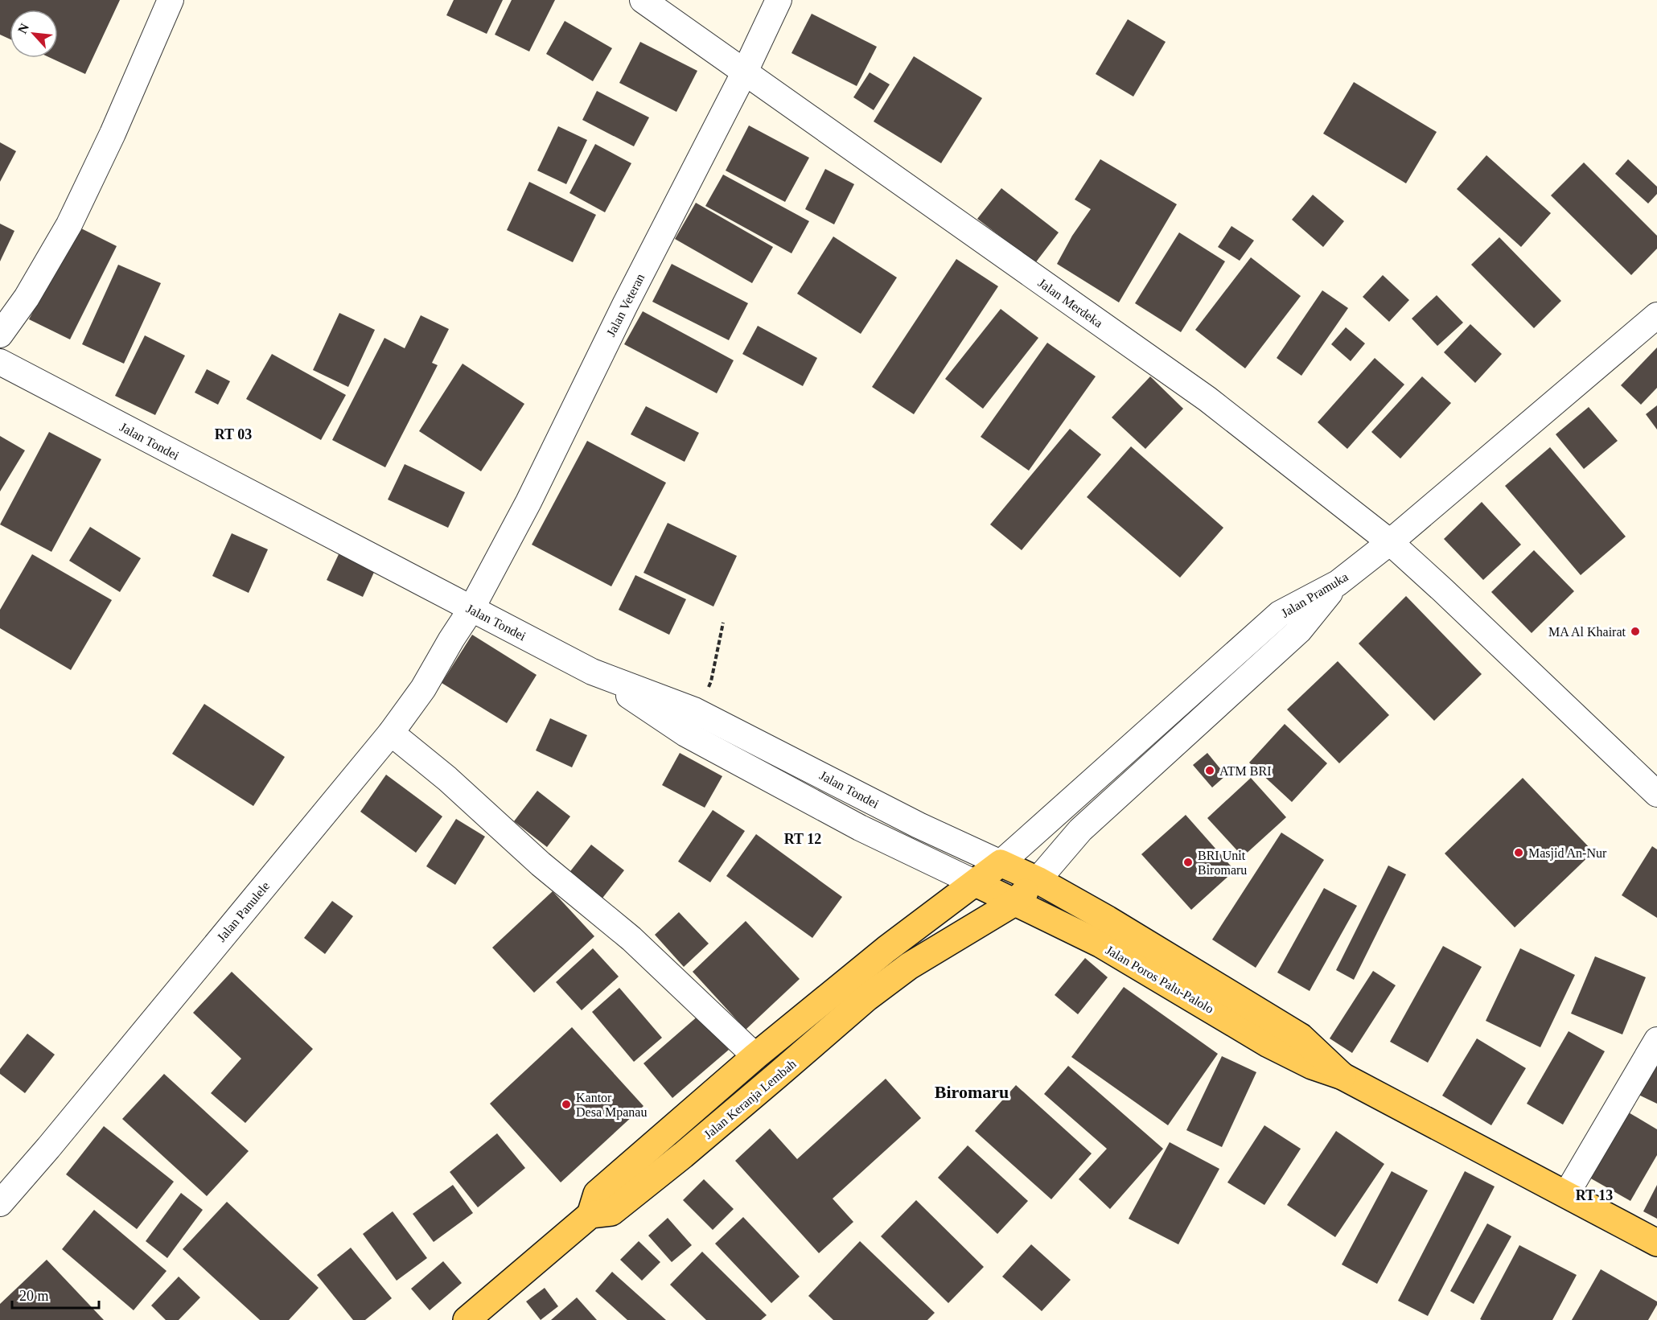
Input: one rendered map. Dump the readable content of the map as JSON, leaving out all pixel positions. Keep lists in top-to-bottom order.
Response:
{
  "streets": {
    "main road": ["Jalan Poros Palu-Palolo", "Jalan Keranja Lembah"],
    "street": [
      "Jalan Merdeka",
      "Jalan Veteran",
      "Jalan Tondei",
      "Jalan Pramuka",
      "Jalan Panulele"
    ]
  },
  "crossings": [
    ["Jalan Merdeka", "Jalan Veteran"],
    ["Jalan Merdeka", "Jalan Pramuka"],
    ["Jalan Veteran", "Jalan Tondei"],
    ["Jalan Veteran", "Jalan Panulele"],
    ["Jalan Tondei", "Jalan Pramuka"],
    ["Jalan Tondei", "Jalan Panulele"],
    ["Jalan Tondei", "Jalan Poros Palu-Palolo"],
    ["Jalan Pramuka", "Jalan Poros Palu-Palolo"],
    ["Jalan Poros Palu-Palolo", "Jalan Keranja Lembah"]
  ],
  "districts": [
    "RT 03",
    "RT 12",
    "Biromaru",
    "RT 13"
  ],
  "places": [
    "MA Al Khairat",
    "ATM BRI",
    "Masjid An-Nur",
    "BRI Unit Biromaru",
    "Kantor Desa Mpanau"
  ],
  "scale_bar": "20 m",
  "north": "top left"
}
